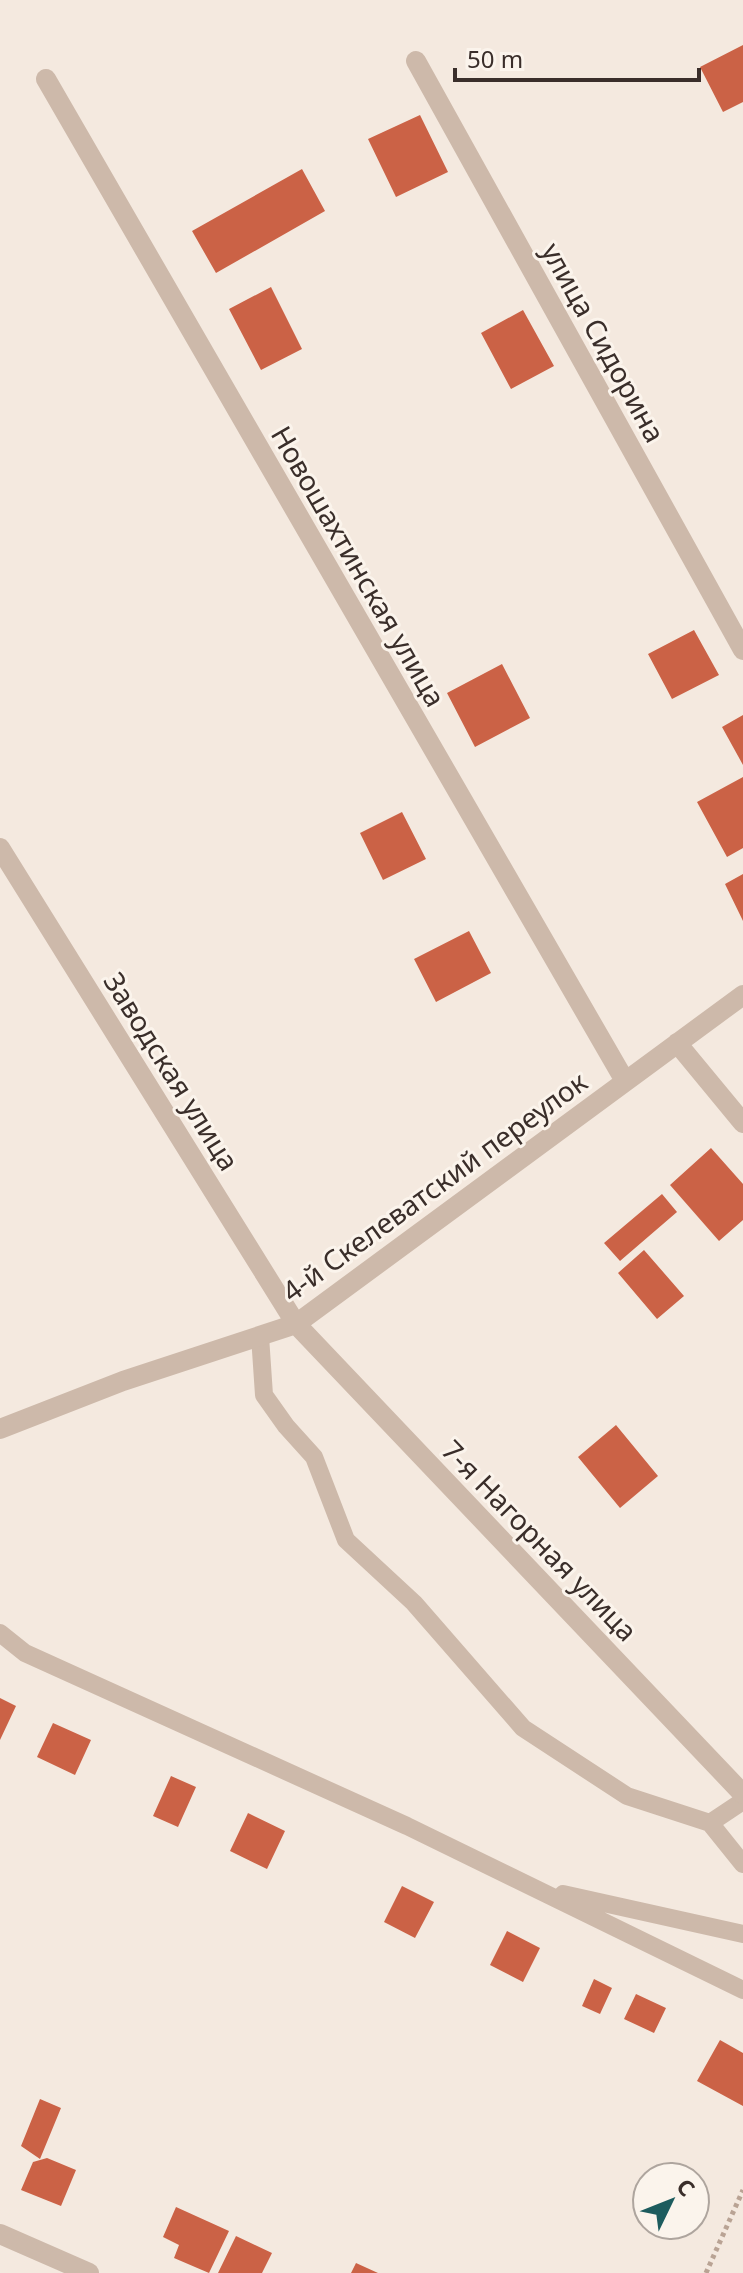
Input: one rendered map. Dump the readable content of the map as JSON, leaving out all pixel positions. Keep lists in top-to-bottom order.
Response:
{
  "streets": {
    "street": [
      "улица Сидорина",
      "Новошахтинская улица",
      "Заводская улица",
      "4-й Скелеватский переулок",
      "7-я Нагорная улица"
    ]
  },
  "crossings": [
    ["Новошахтинская улица", "4-й Скелеватский переулок"],
    ["Заводская улица", "4-й Скелеватский переулок"],
    ["Заводская улица", "7-я Нагорная улица"],
    ["4-й Скелеватский переулок", "7-я Нагорная улица"]
  ],
  "scale_bar": "50 m",
  "north": "top right"
}
